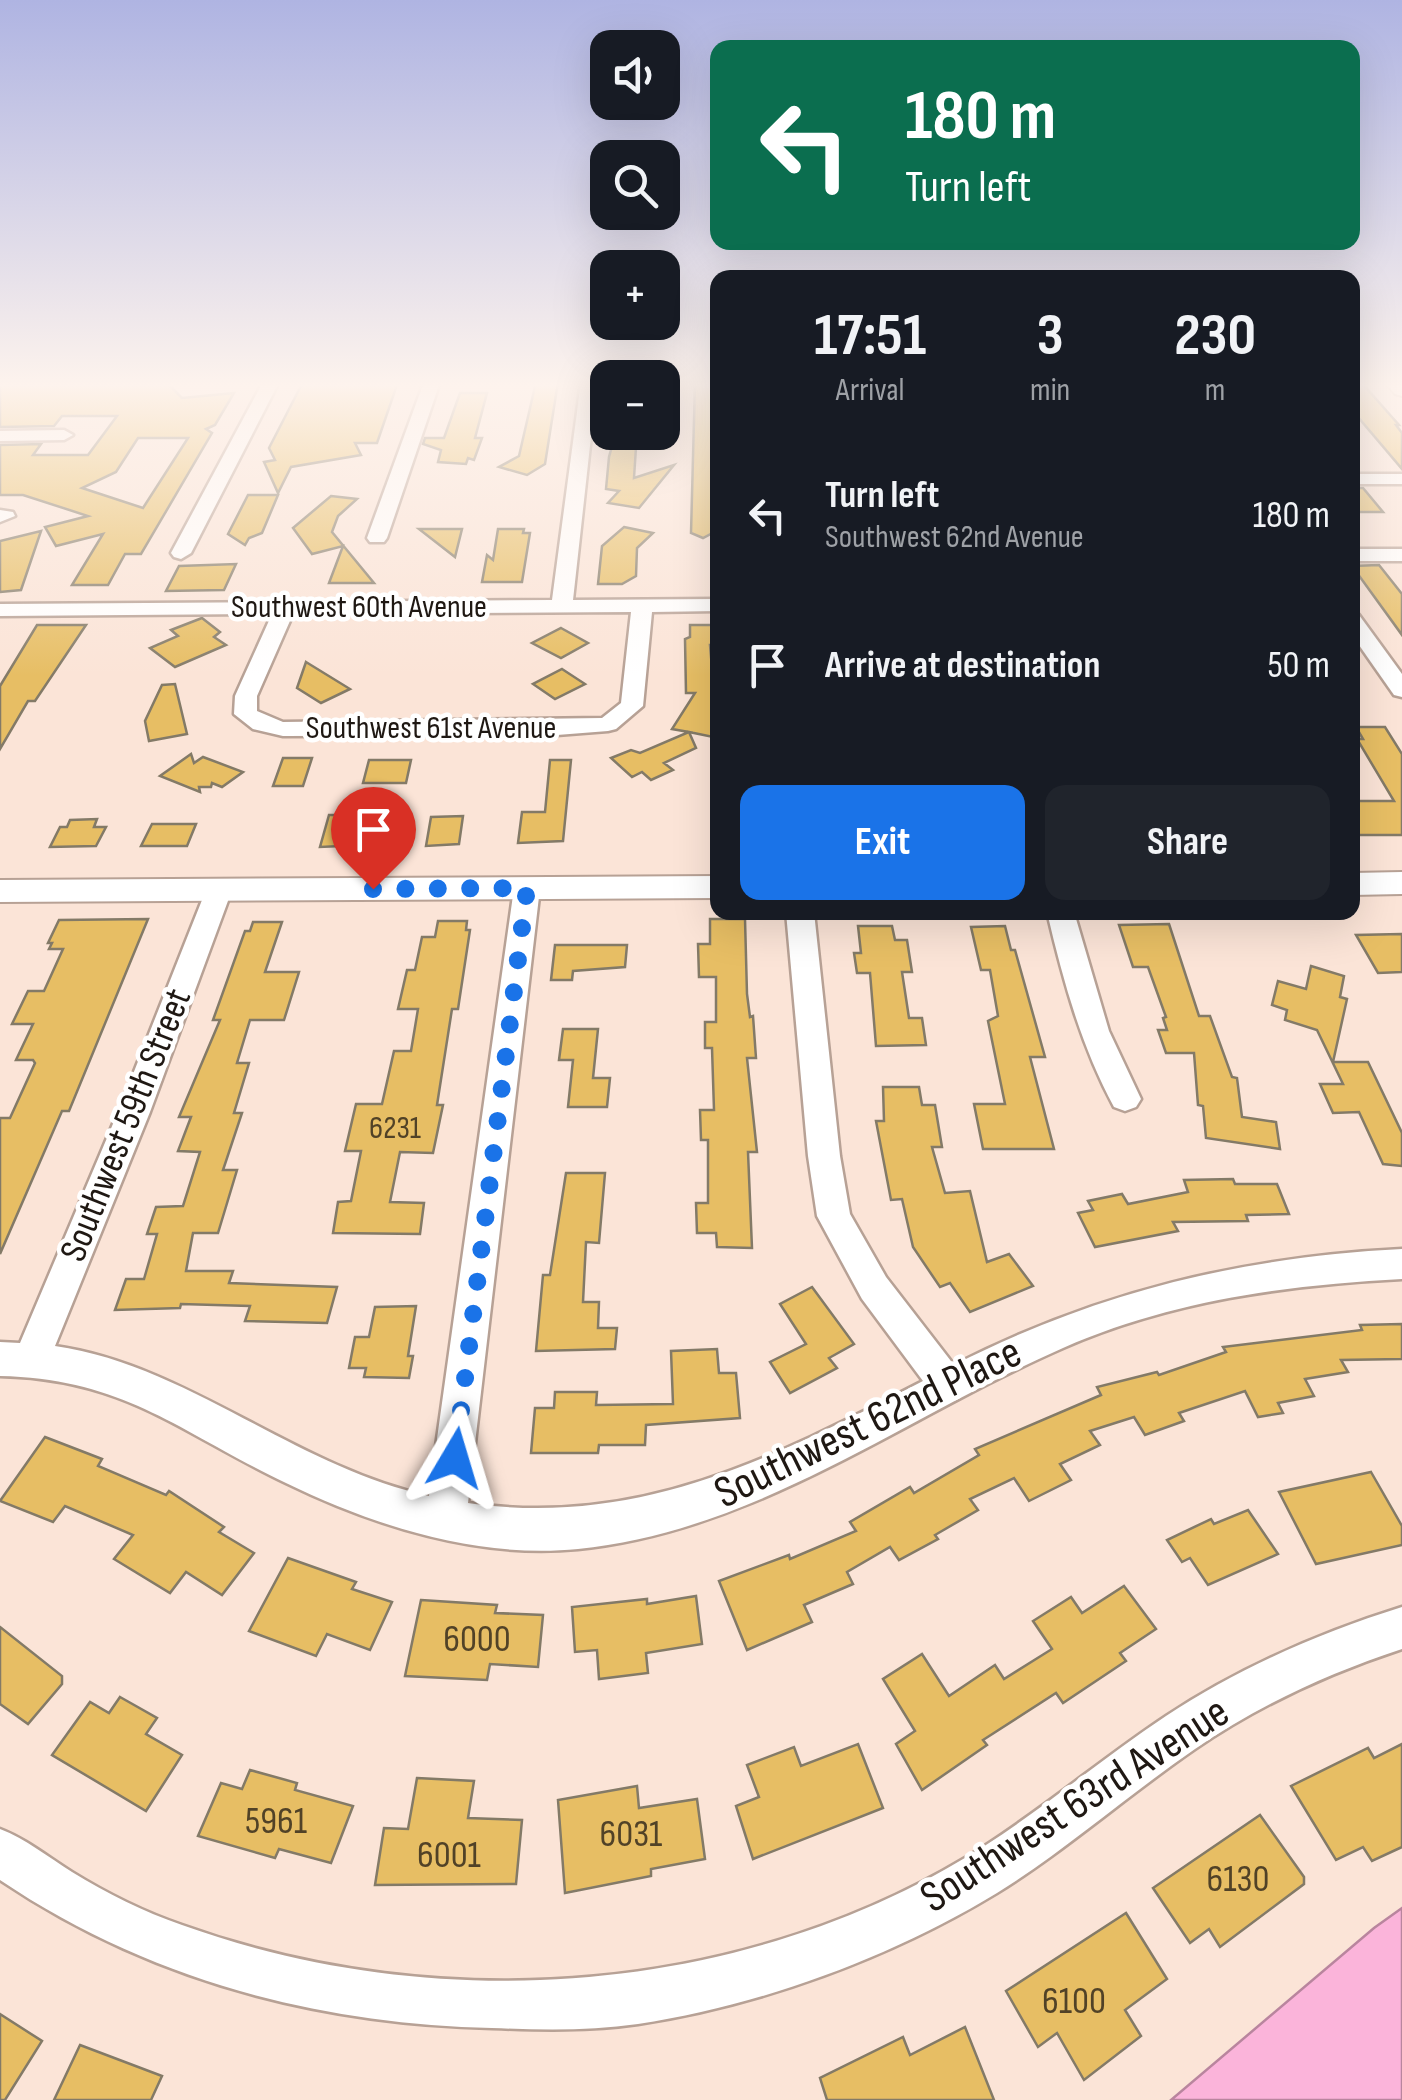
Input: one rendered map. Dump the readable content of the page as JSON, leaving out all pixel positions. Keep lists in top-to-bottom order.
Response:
{
  "streets": {
    "street": [
      "Southwest 60th Avenue",
      "Southwest 61st Avenue",
      "Southwest 59th Street",
      "Southwest 62nd Place",
      "Southwest 63rd Avenue"
    ]
  },
  "crossings": [
    ["Southwest 60th Avenue", "Southwest 61st Avenue"],
    ["Southwest 59th Street", "Southwest 62nd Place"]
  ],
  "house_numbers": [
    "6231",
    "6000",
    "5961",
    "6031",
    "6001",
    "6130",
    "6100"
  ],
  "page": {
    "map_buttons": ["+", "−"],
    "turn": ["180 m", "Turn left"],
    "eta": [
      "17:51",
      "Arrival",
      "3",
      "min",
      "230",
      "m"
    ],
    "list": [
      {
        "name": "Turn left",
        "note": "Southwest 62nd Avenue",
        "value": "180 m"
      },
      {
        "name": "Arrive at destination",
        "value": "50 m"
      }
    ],
    "buttons": ["Exit", "Share"]
  }
}
